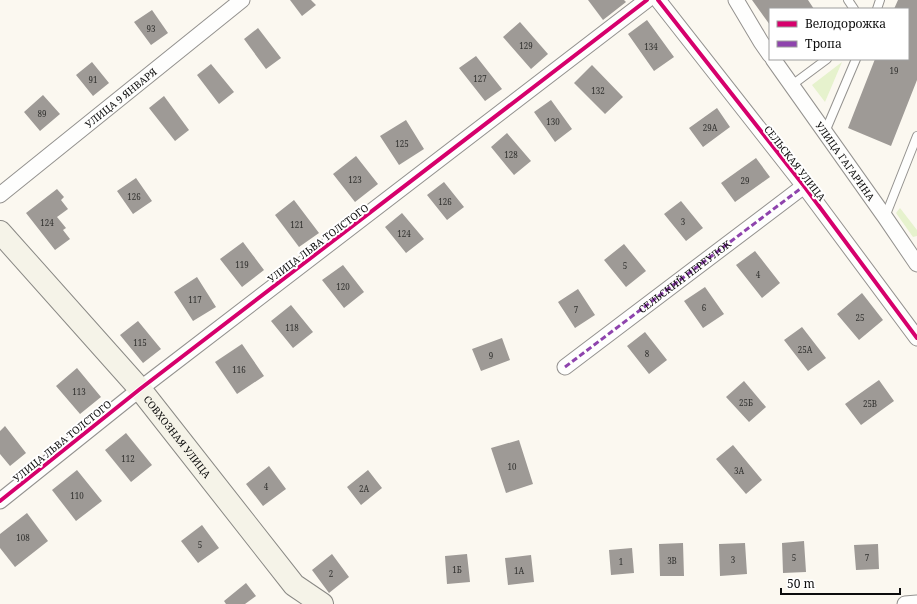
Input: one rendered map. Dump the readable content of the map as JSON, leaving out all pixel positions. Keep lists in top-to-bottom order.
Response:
{
  "streets": {
    "main road": ["СОВХОЗНАЯ УЛИЦА"],
    "street": [
      "УЛИЦА 9 ЯНВАРЯ",
      "УЛИЦА ГАГАРИНА",
      "СЕЛЬСКАЯ УЛИЦА",
      "УЛИЦА ЛЬВА ТОЛСТОГО",
      "СЕЛЬСКИЙ ПЕРЕУЛОК"
    ]
  },
  "crossings": [
    ["СЕЛЬСКАЯ УЛИЦА", "СЕЛЬСКИЙ ПЕРЕУЛОК"],
    ["УЛИЦА ЛЬВА ТОЛСТОГО", "СОВХОЗНАЯ УЛИЦА"]
  ],
  "house_numbers": [
    "93",
    "129",
    "134",
    "19",
    "127",
    "91",
    "132",
    "89",
    "130",
    "29А",
    "125",
    "128",
    "123",
    "29",
    "126",
    "126",
    "3",
    "124",
    "121",
    "124",
    "119",
    "5",
    "4",
    "120",
    "117",
    "6",
    "7",
    "25",
    "118",
    "115",
    "25А",
    "8",
    "9",
    "116",
    "113",
    "25Б",
    "25В",
    "112",
    "10",
    "3А",
    "4",
    "2А",
    "110",
    "108",
    "5",
    "5",
    "7",
    "3",
    "3В",
    "1",
    "1Б",
    "1А",
    "2"
  ],
  "legend": ["Велодорожка", "Тропа"],
  "scale_bar": "50 m"
}
